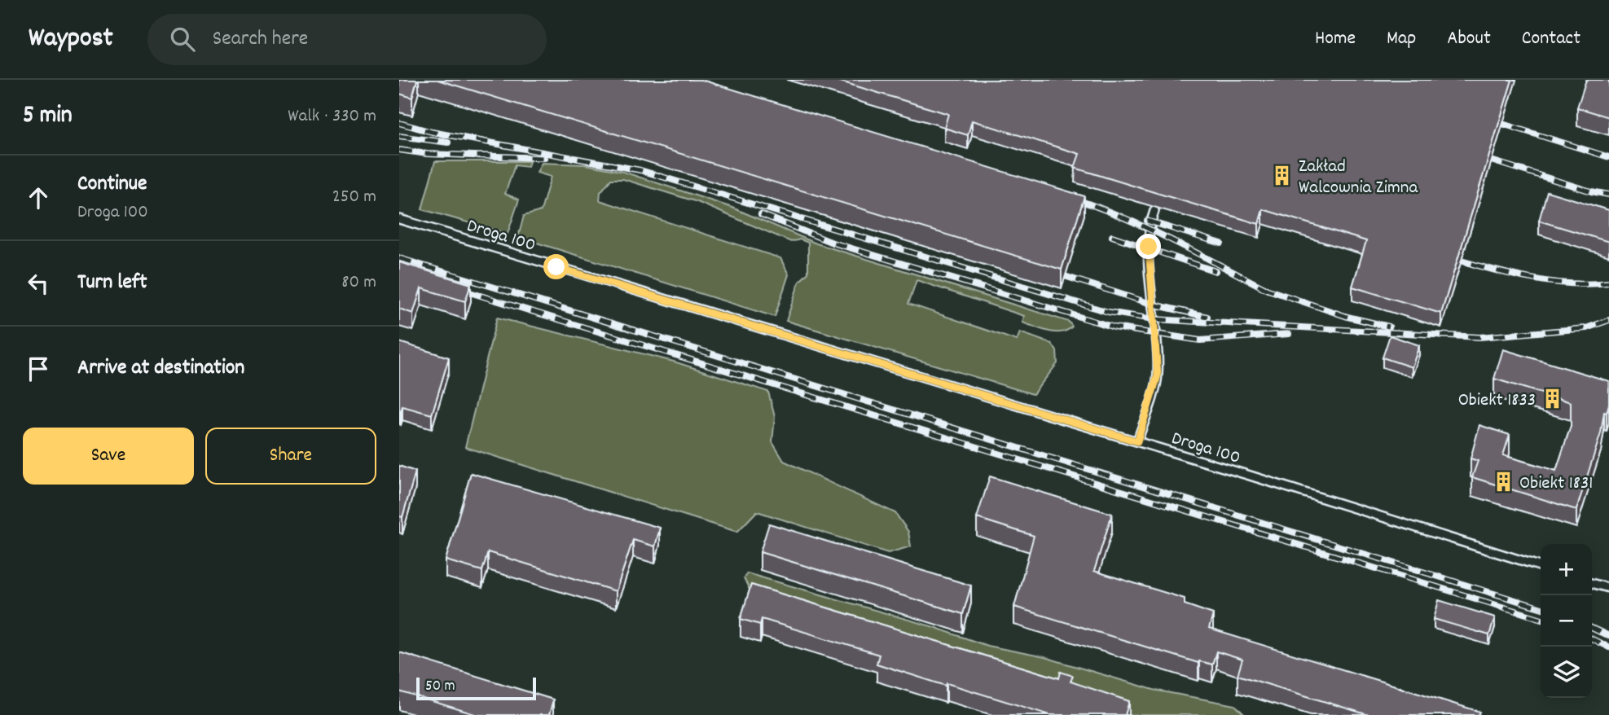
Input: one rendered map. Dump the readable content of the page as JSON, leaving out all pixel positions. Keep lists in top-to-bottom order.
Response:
{
  "streets": {
    "lane": ["Droga 100"]
  },
  "places": {
    "building": ["Zakład Walcownia Zimna", "Obiekt 1833", "Obiekt 1831"]
  },
  "scale_bar": "50 m",
  "page": {
    "header": "Waypost",
    "search": "Search here",
    "nav": [
      "Home",
      "Map",
      "About",
      "Contact"
    ],
    "heading": ["5 min", "Walk · 330 m"],
    "list": [
      ["Continue", "Droga 100", "250 m"],
      ["Turn left", "80 m"],
      "Arrive at destination"
    ],
    "buttons": ["Save", "Share"],
    "map_buttons": ["+", "−"],
    "scale": "50 m"
  }
}
